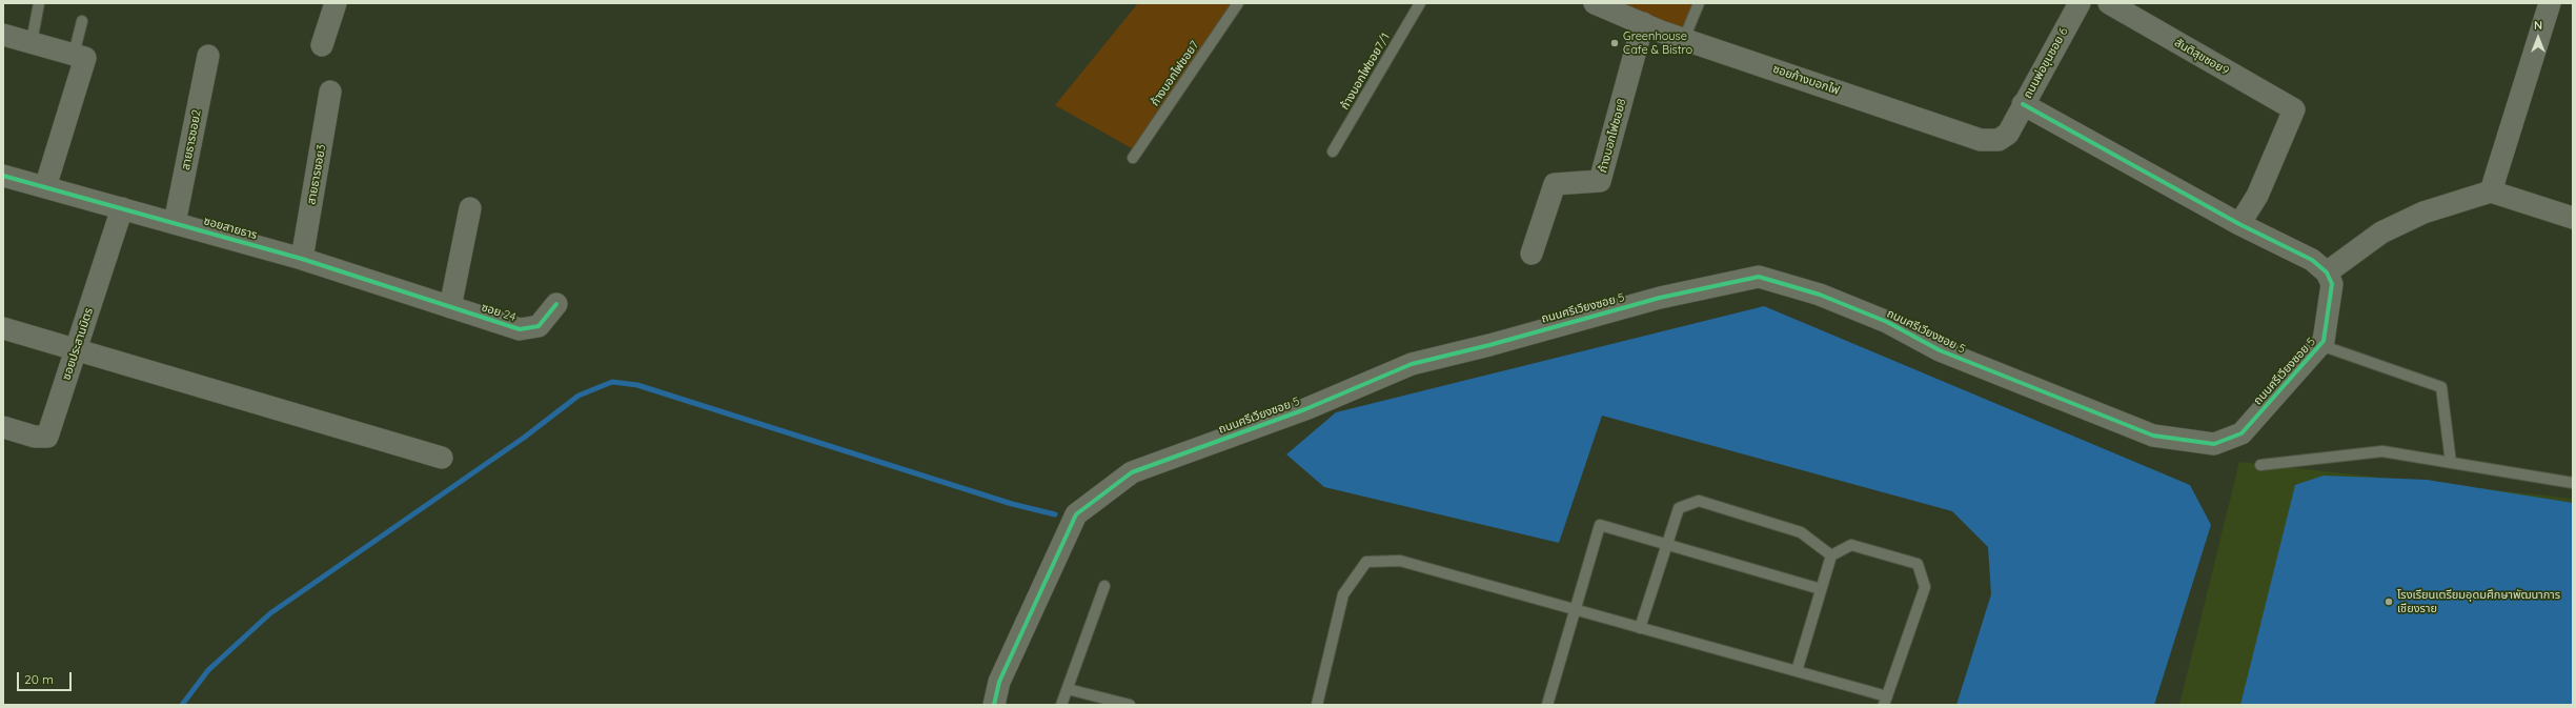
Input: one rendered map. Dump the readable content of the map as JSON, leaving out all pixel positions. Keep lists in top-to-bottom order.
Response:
{
  "streets": {
    "street": [
      "สันติสุขซอย9",
      "ถนนพ่อขุนซอย 6",
      "ซอยก้างบอกไฟ",
      "ก้างบอกไฟซอย8",
      "สายธารซอย2",
      "สายธารซอย3",
      "ซอยสายธาร",
      "ถนนศรีเวียงซอย 5",
      "ซอย 24",
      "ซอยประสานมิตร"
    ],
    "lane": ["ก้างบอกไฟซอย7/1", "ก้างบอกไฟซอย7"]
  },
  "crossings": [
    ["ถนนพ่อขุนซอย 6", "ซอยก้างบอกไฟ"],
    ["ซอยก้างบอกไฟ", "ก้างบอกไฟซอย8"],
    ["สายธารซอย2", "ซอยสายธาร"],
    ["สายธารซอย3", "ซอยสายธาร"],
    ["ซอยสายธาร", "ซอย 24"],
    ["ซอยสายธาร", "ซอยประสานมิตร"]
  ],
  "places": ["Greenhouse Cafe & Bistro", "โรงเรียนเตรียมอุดมศึกษาพัฒนาการ เชียงราย"],
  "scale_bar": "20 m",
  "north": "top"
}
